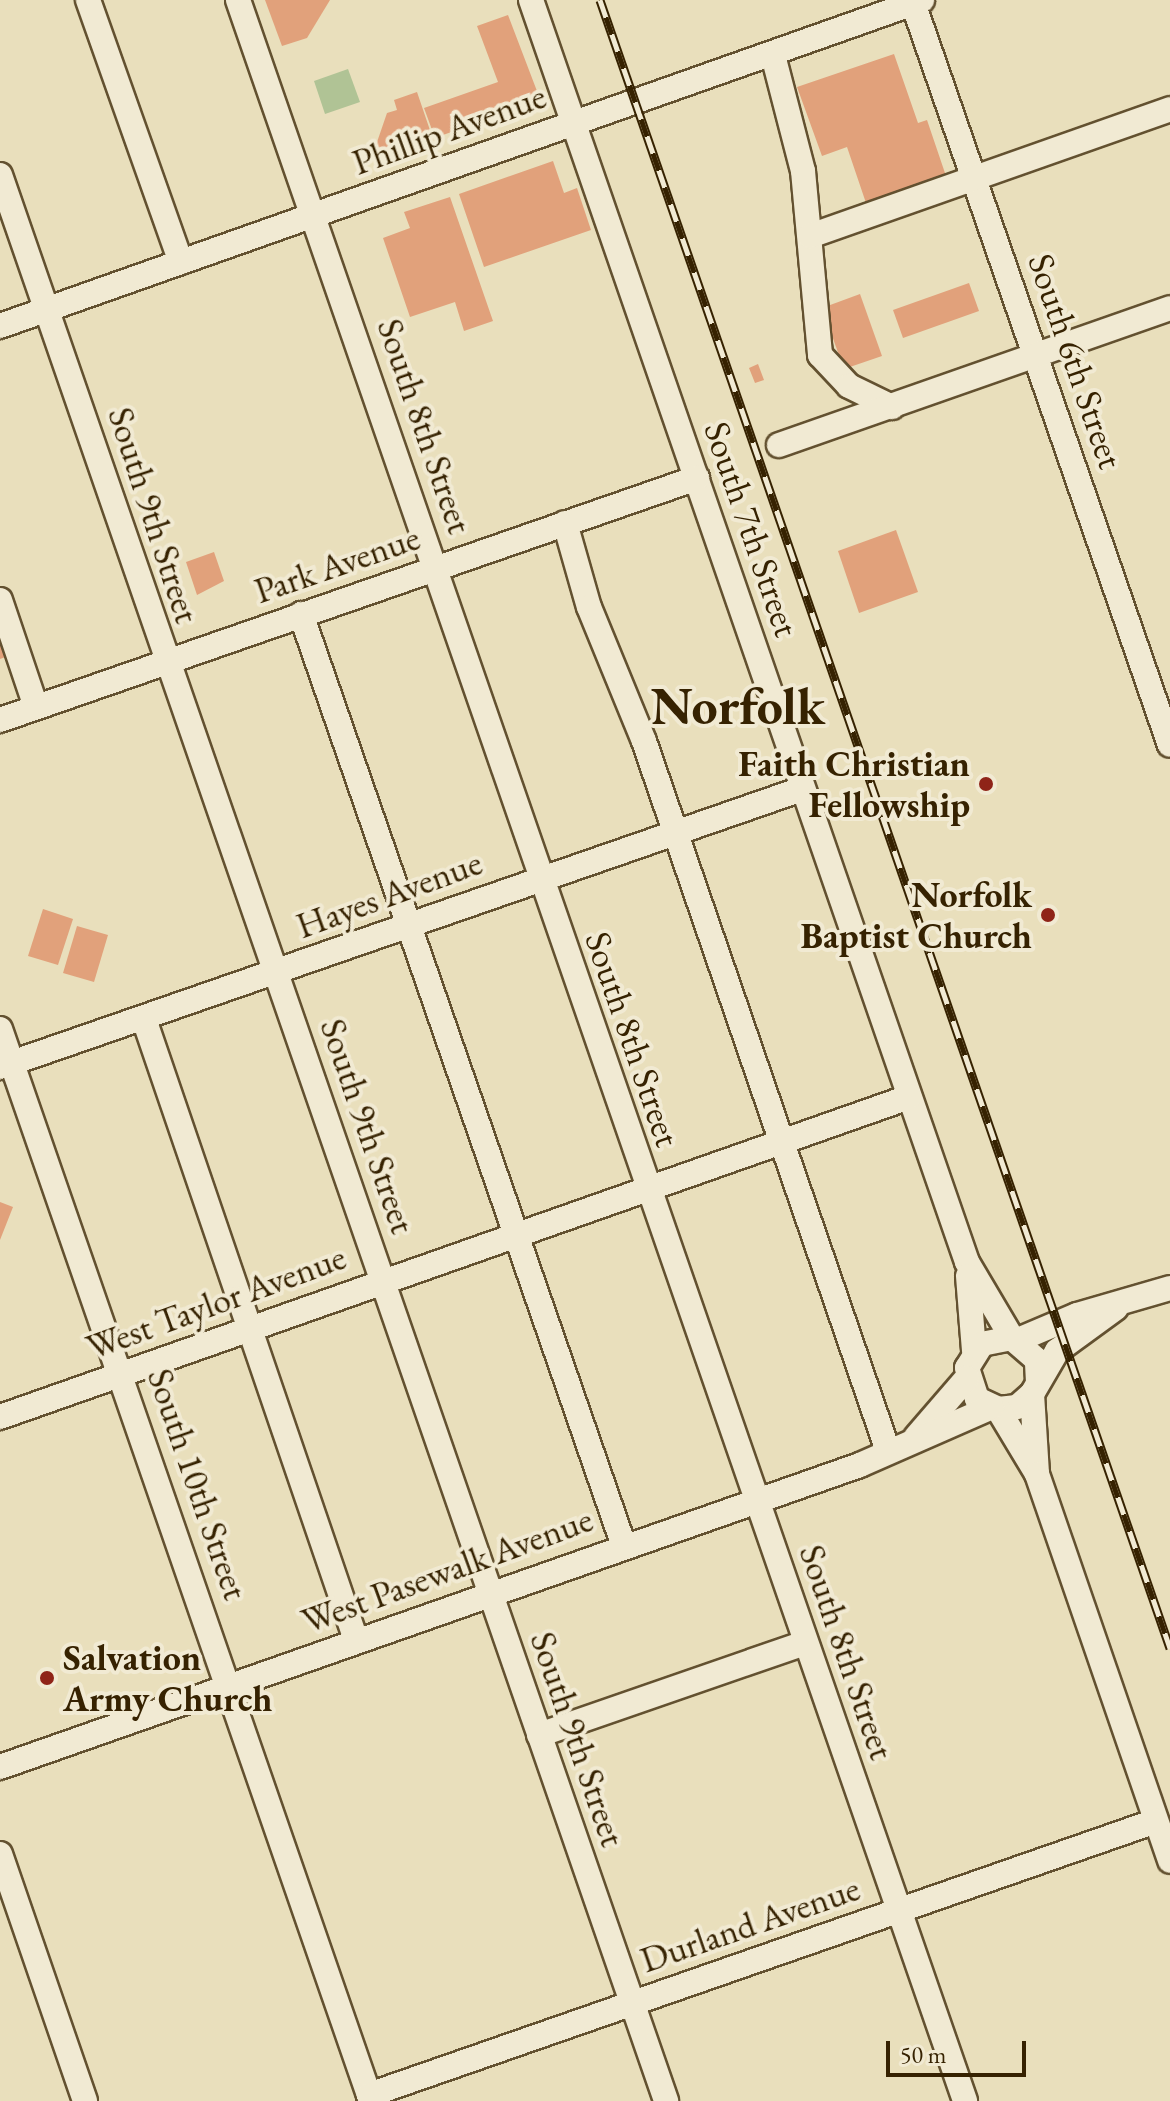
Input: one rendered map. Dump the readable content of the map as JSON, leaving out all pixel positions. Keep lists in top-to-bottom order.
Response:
{
  "streets": {
    "street": [
      "Phillip Avenue",
      "South 6th Street",
      "South 8th Street",
      "South 9th Street",
      "South 7th Street",
      "Park Avenue",
      "Hayes Avenue",
      "West Taylor Avenue",
      "South 10th Street",
      "West Pasewalk Avenue",
      "Durland Avenue"
    ]
  },
  "crossings": [
    ["Phillip Avenue", "South 6th Street"],
    ["Phillip Avenue", "South 8th Street"],
    ["Phillip Avenue", "South 9th Street"],
    ["Phillip Avenue", "South 7th Street"],
    ["South 8th Street", "Park Avenue"],
    ["South 8th Street", "Hayes Avenue"],
    ["South 8th Street", "West Taylor Avenue"],
    ["South 8th Street", "West Pasewalk Avenue"],
    ["South 8th Street", "Durland Avenue"],
    ["South 9th Street", "Park Avenue"],
    ["South 9th Street", "Hayes Avenue"],
    ["South 9th Street", "West Taylor Avenue"],
    ["South 9th Street", "West Pasewalk Avenue"],
    ["South 9th Street", "Durland Avenue"],
    ["South 7th Street", "Park Avenue"],
    ["South 7th Street", "Hayes Avenue"],
    ["South 7th Street", "West Taylor Avenue"],
    ["South 7th Street", "West Pasewalk Avenue"],
    ["Hayes Avenue", "South 10th Street"],
    ["West Taylor Avenue", "South 10th Street"],
    ["South 10th Street", "West Pasewalk Avenue"],
    ["South 10th Street", "Durland Avenue"]
  ],
  "districts": ["Norfolk"],
  "places": ["Faith Christian Fellowship", "Norfolk Baptist Church", "Salvation Army Church"],
  "scale_bar": "50 m"
}
